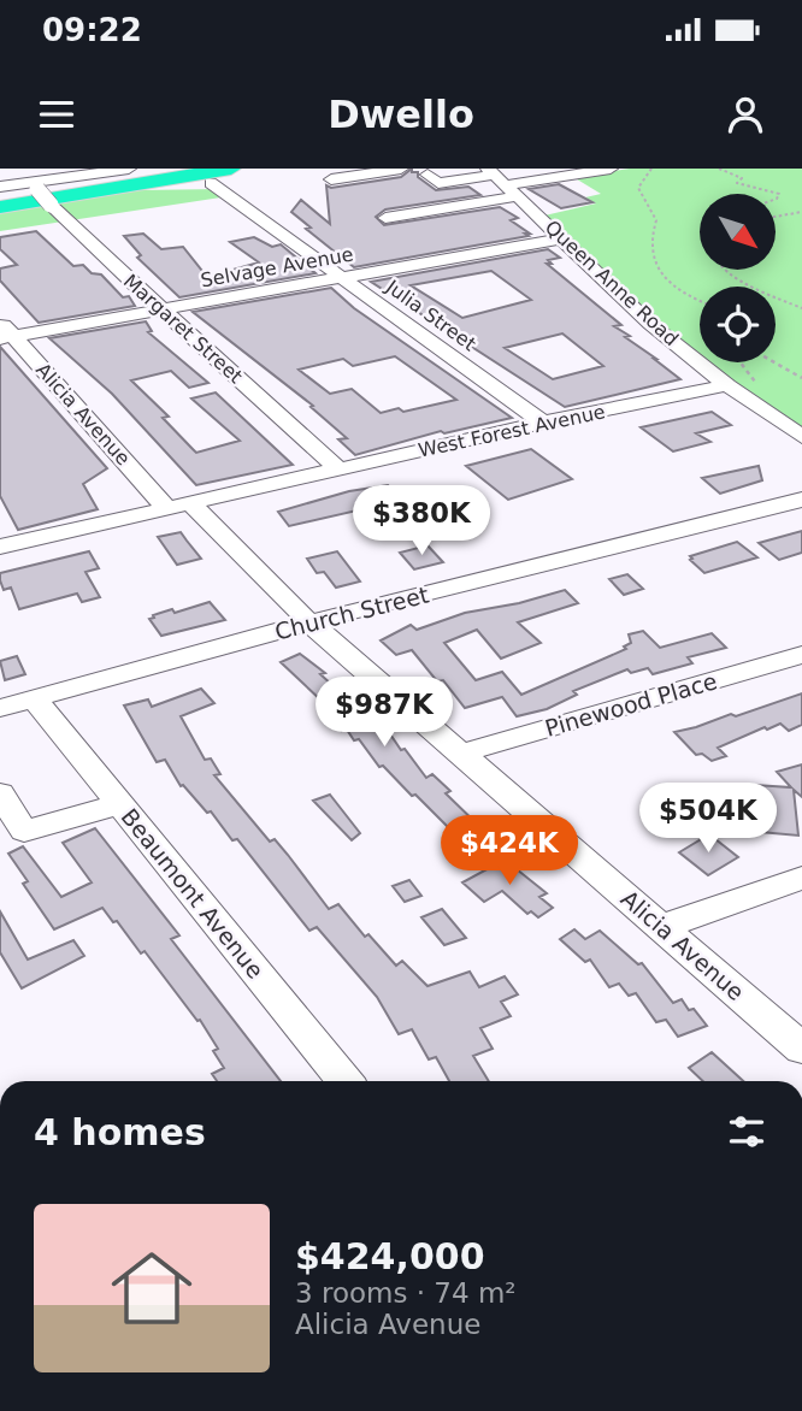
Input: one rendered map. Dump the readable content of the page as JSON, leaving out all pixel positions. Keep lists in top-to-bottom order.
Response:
{
  "streets": {
    "street": [
      "Selvage Avenue",
      "Queen Anne Road",
      "Julia Street",
      "Margaret Street",
      "Alicia Avenue",
      "West Forest Avenue",
      "Church Street",
      "Pinewood Place",
      "Beaumont Avenue"
    ]
  },
  "crossings": [
    ["Selvage Avenue", "Queen Anne Road"],
    ["Selvage Avenue", "Julia Street"],
    ["Selvage Avenue", "Margaret Street"],
    ["Selvage Avenue", "Alicia Avenue"],
    ["Queen Anne Road", "West Forest Avenue"],
    ["Julia Street", "West Forest Avenue"],
    ["Margaret Street", "West Forest Avenue"],
    ["Alicia Avenue", "West Forest Avenue"],
    ["Alicia Avenue", "Church Street"],
    ["Alicia Avenue", "Pinewood Place"],
    ["Church Street", "Beaumont Avenue"]
  ],
  "north": "bottom right",
  "page": {
    "status": "09:22",
    "header": "Dwello",
    "price": [
      "$380K",
      "$987K",
      "$504K",
      "$424K"
    ],
    "heading": "4 homes",
    "list": [
      {
        "name": "$424,000",
        "note": "3 rooms · 74 m² · Alicia Avenue"
      }
    ]
  }
}
